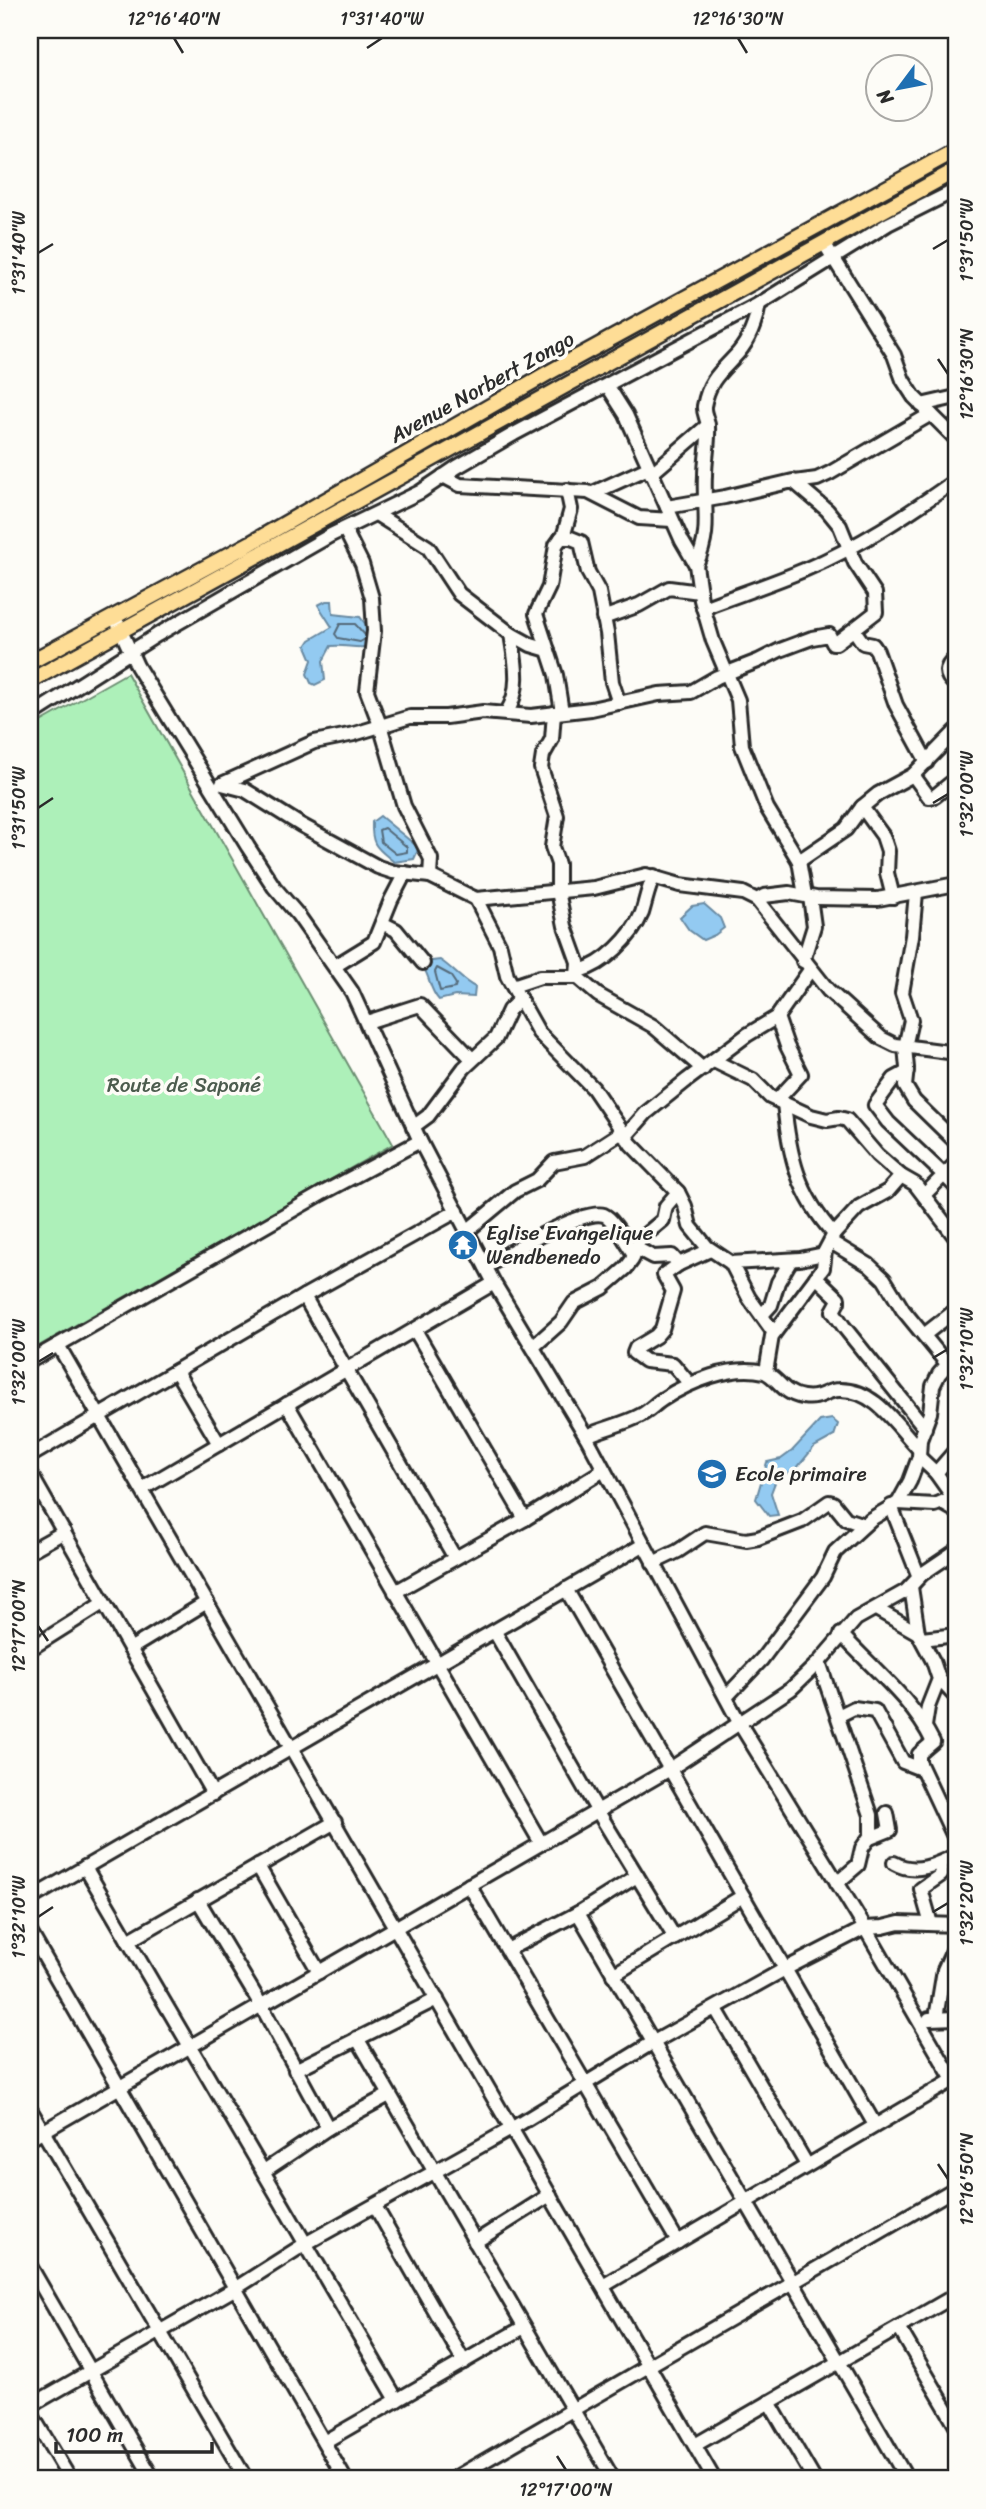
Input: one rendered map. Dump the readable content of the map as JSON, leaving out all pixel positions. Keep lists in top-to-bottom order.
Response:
{
  "streets": {
    "main road": ["Avenue Norbert Zongo"]
  },
  "parks": ["Route de Saponé"],
  "places": {
    "temple": ["Eglise Evangelique Wendbenedo"],
    "school or university": ["Ecole primaire"]
  },
  "scale_bar": "100 m",
  "north": "bottom left",
  "coordinates": [
    "12°16'40\"N",
    "1°31'40\"W",
    "12°16'30\"N",
    "1°31'50\"W",
    "1°32'00\"W",
    "1°32'10\"W",
    "12°17'00\"N",
    "1°32'20\"W",
    "12°16'50\"N"
  ]
}
